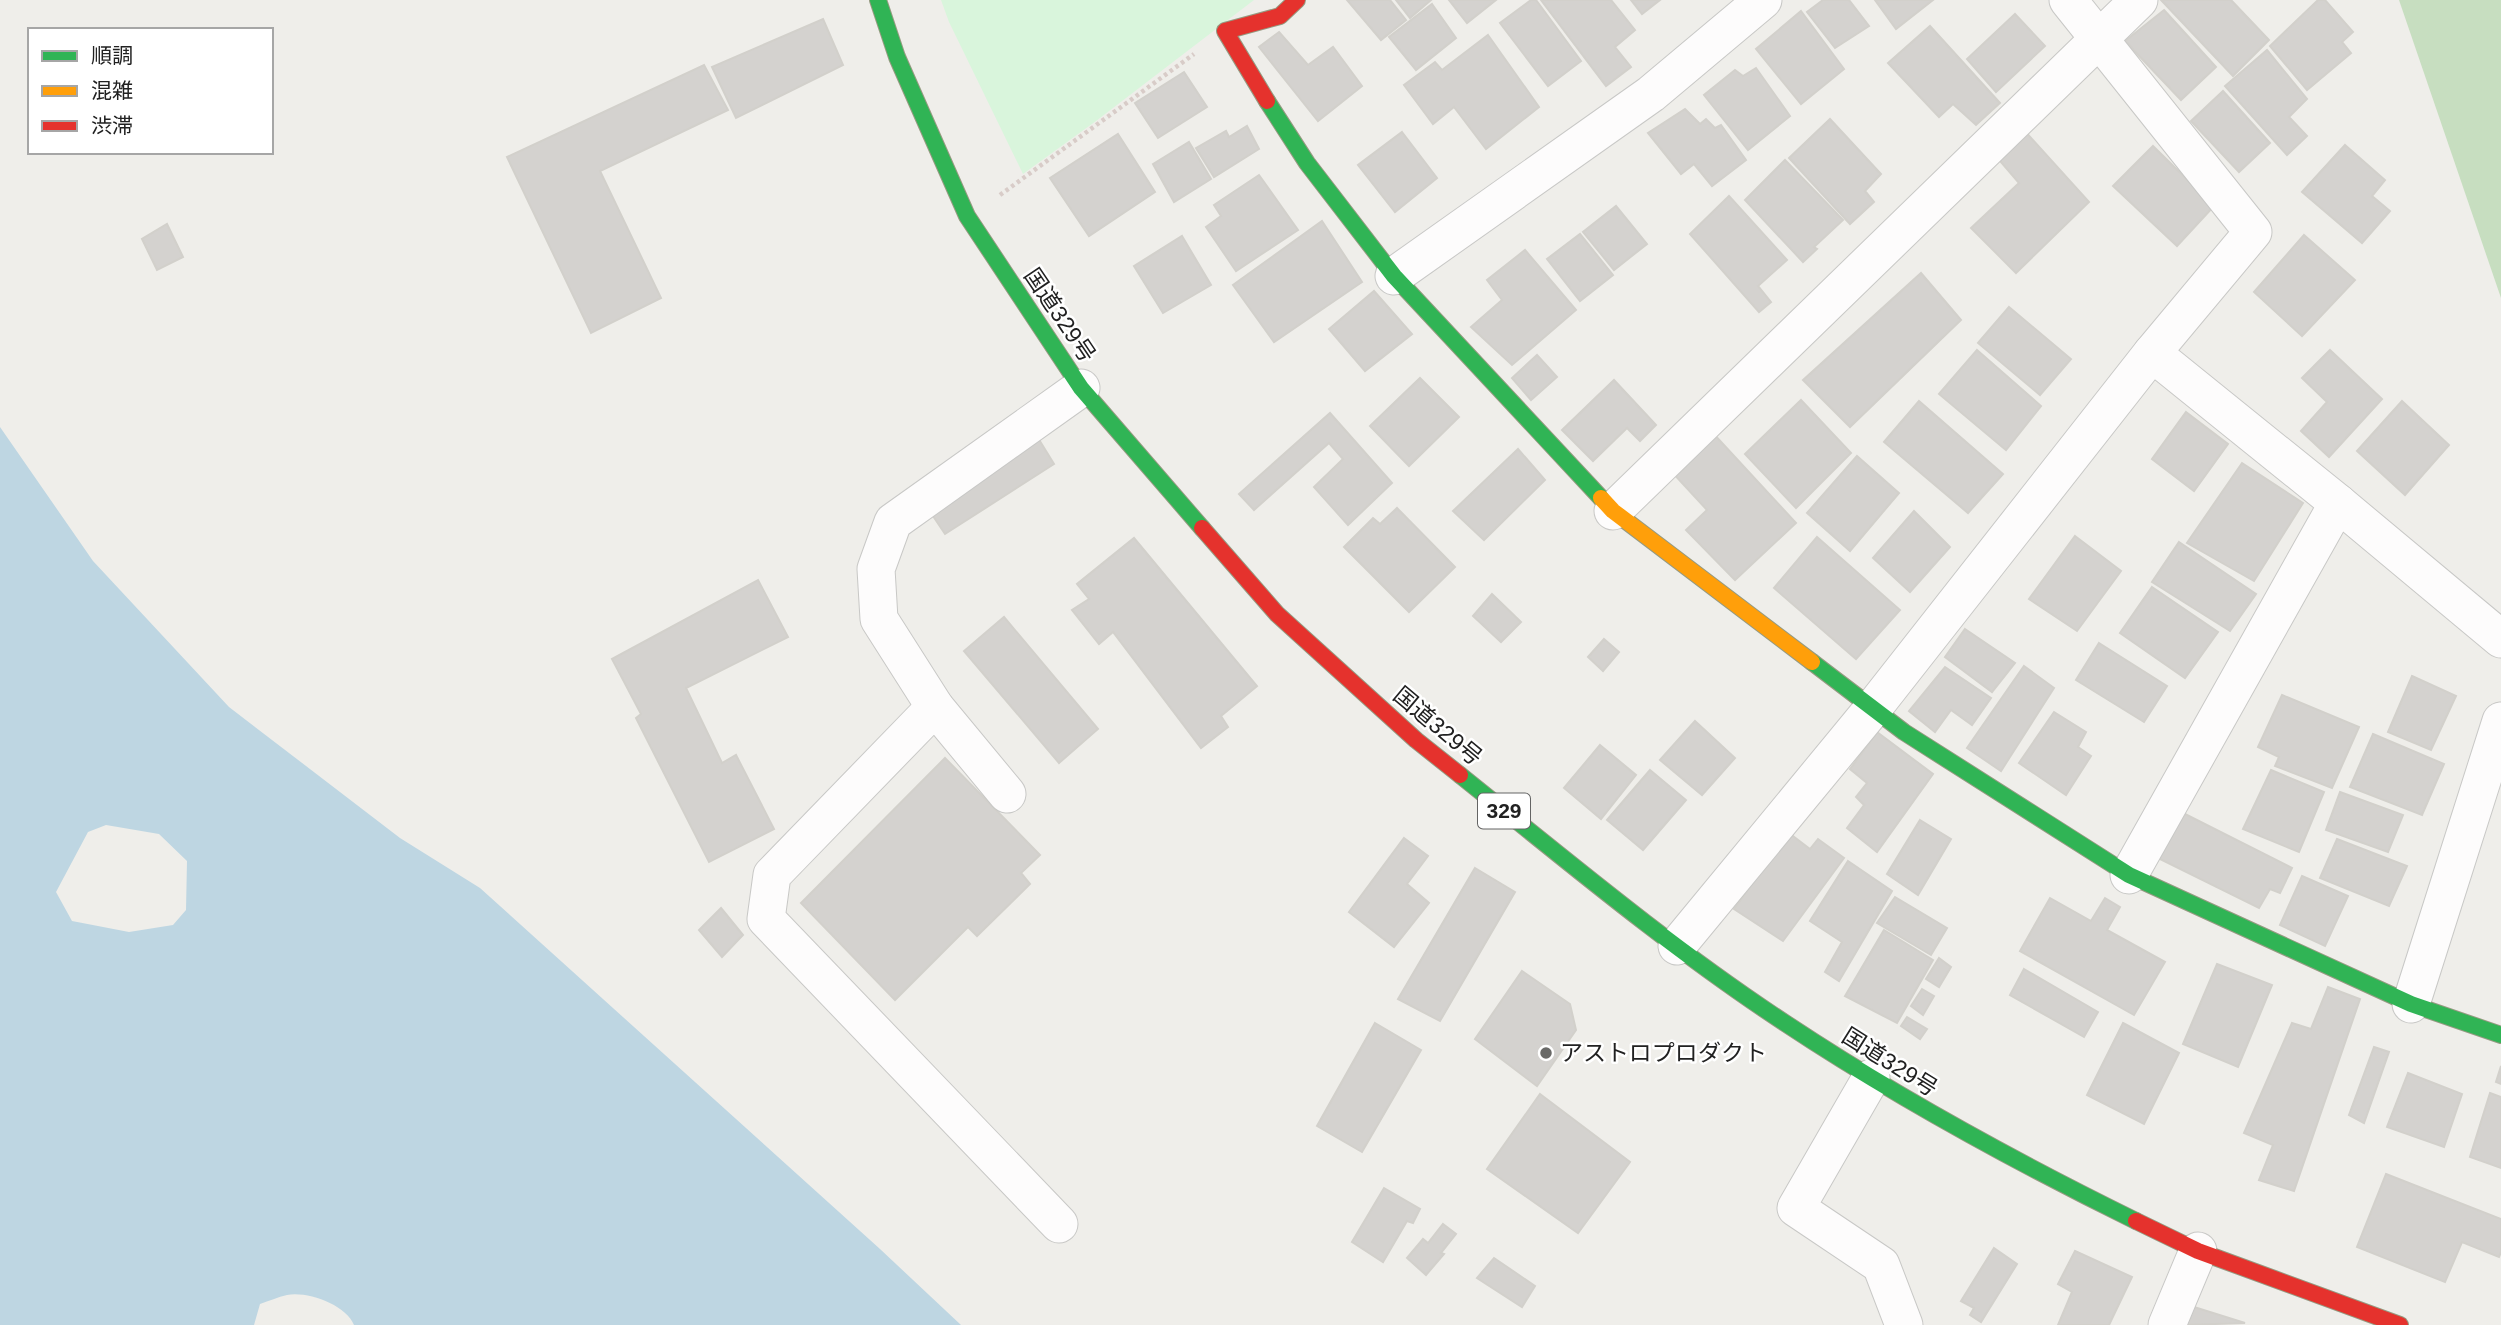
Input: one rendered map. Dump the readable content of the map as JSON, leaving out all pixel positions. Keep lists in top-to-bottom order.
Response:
{
  "streets": {
    "main road": ["国道329号", "329"]
  },
  "places": ["アストロプロダクト"],
  "legend": ["順調", "混雑", "渋滞"]
}
